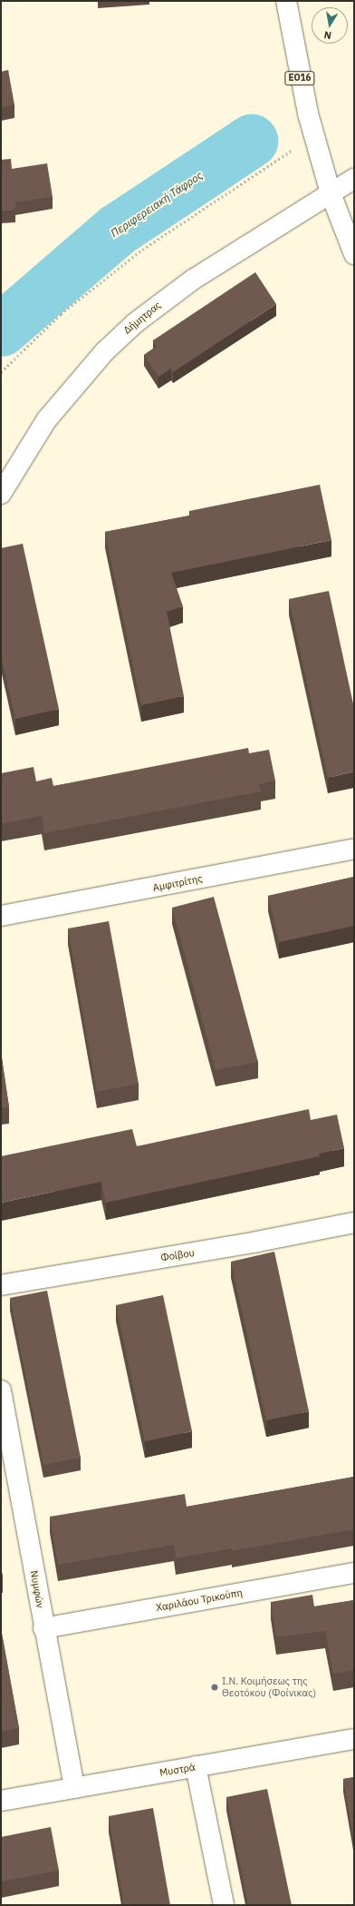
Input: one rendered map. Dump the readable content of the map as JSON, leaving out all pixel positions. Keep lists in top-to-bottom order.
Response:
{
  "streets": {
    "street": [
      "ΕΟ16",
      "Δήμητρας",
      "Αμφιτρίτης",
      "Φοίβου",
      "Νυμφών",
      "Χαριλάου Τρικούπη",
      "Μυστρά"
    ]
  },
  "crossings": [
    ["ΕΟ16", "Δήμητρας"],
    ["Νυμφών", "Χαριλάου Τρικούπη"],
    ["Νυμφών", "Μυστρά"]
  ],
  "water": ["Περιφερειακή Τάφρος"],
  "places": ["Ι.Ν. Κοιμήσεως της Θεοτόκου (Φοίνικας)"],
  "north": "bottom"
}
